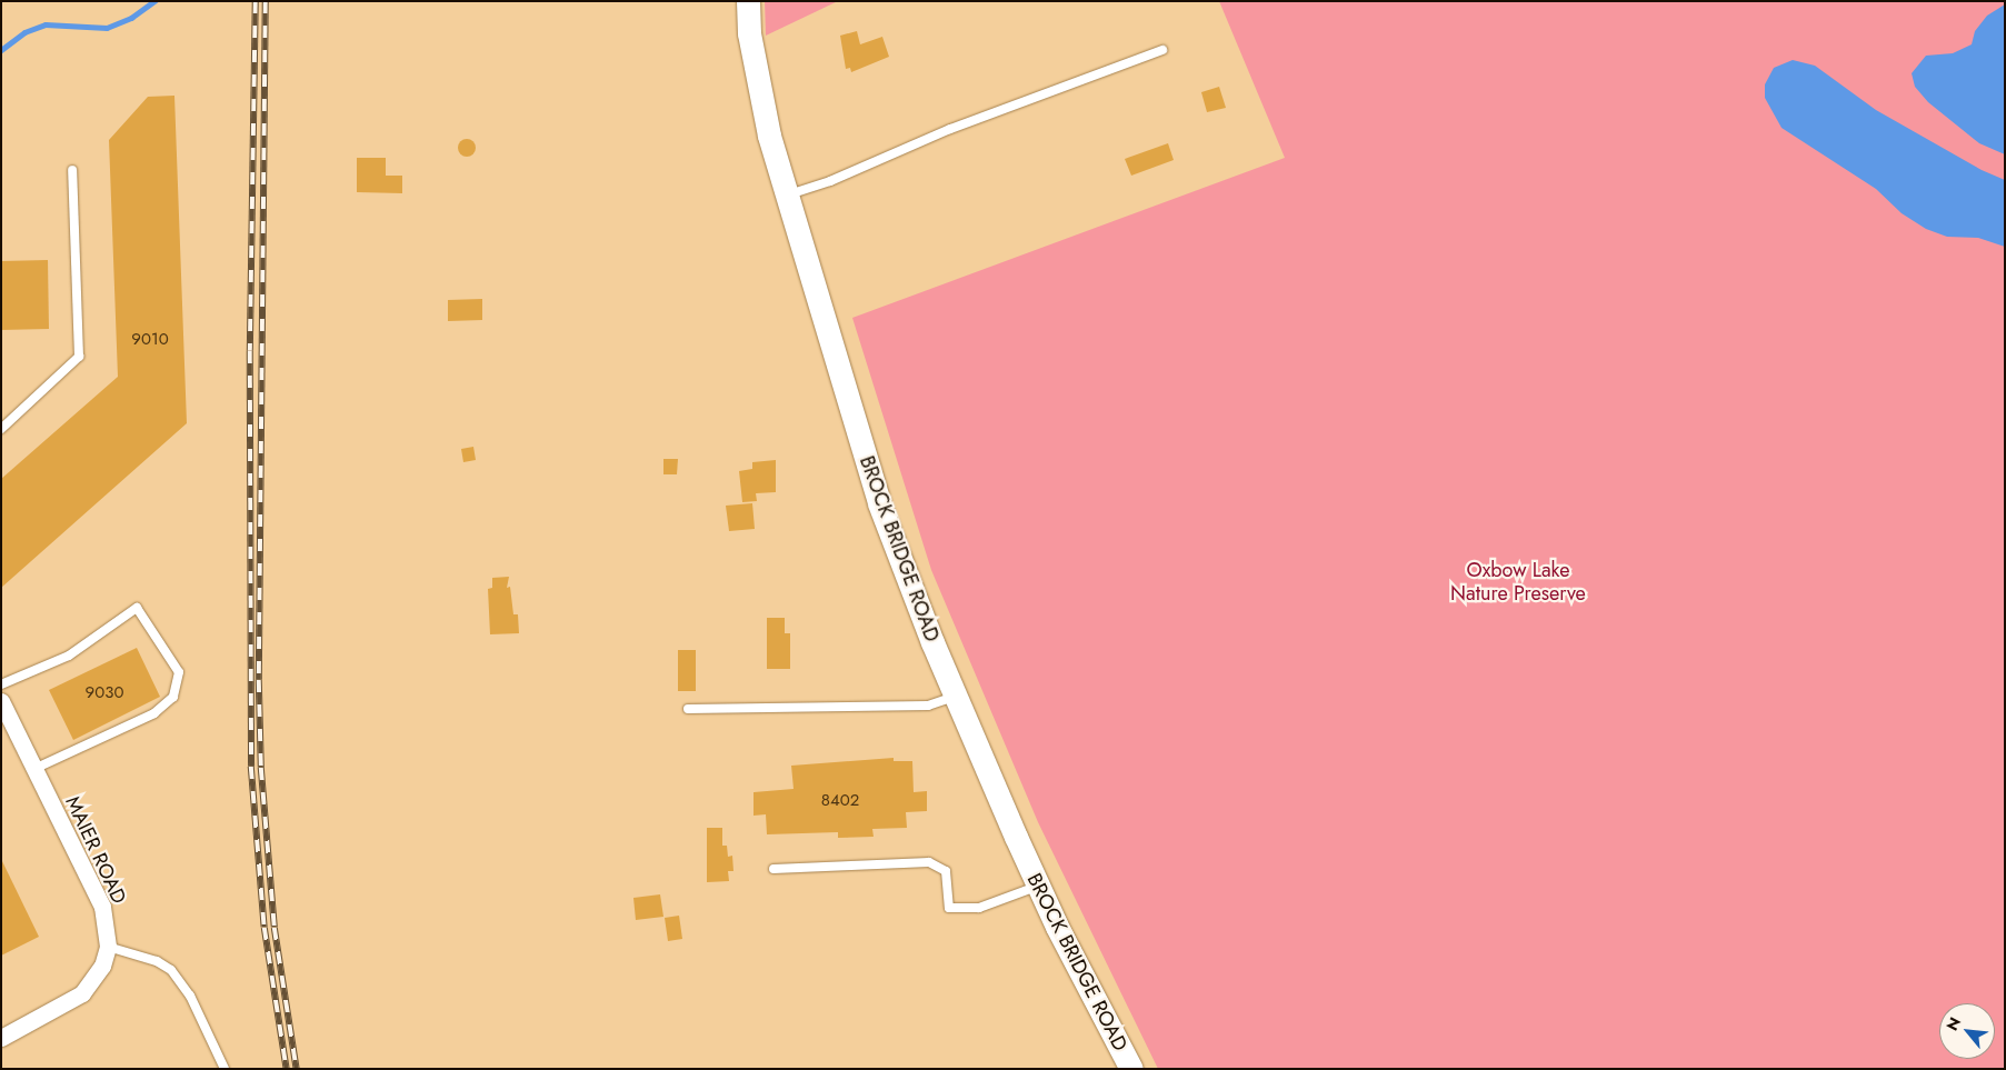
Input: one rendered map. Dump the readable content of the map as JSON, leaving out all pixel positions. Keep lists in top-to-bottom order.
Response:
{
  "streets": {
    "street": ["BROCK BRIDGE ROAD", "MAIER ROAD"]
  },
  "parks": ["Oxbow Lake Nature Preserve"],
  "house_numbers": ["9010", "9030", "8402"],
  "north": "top left"
}
